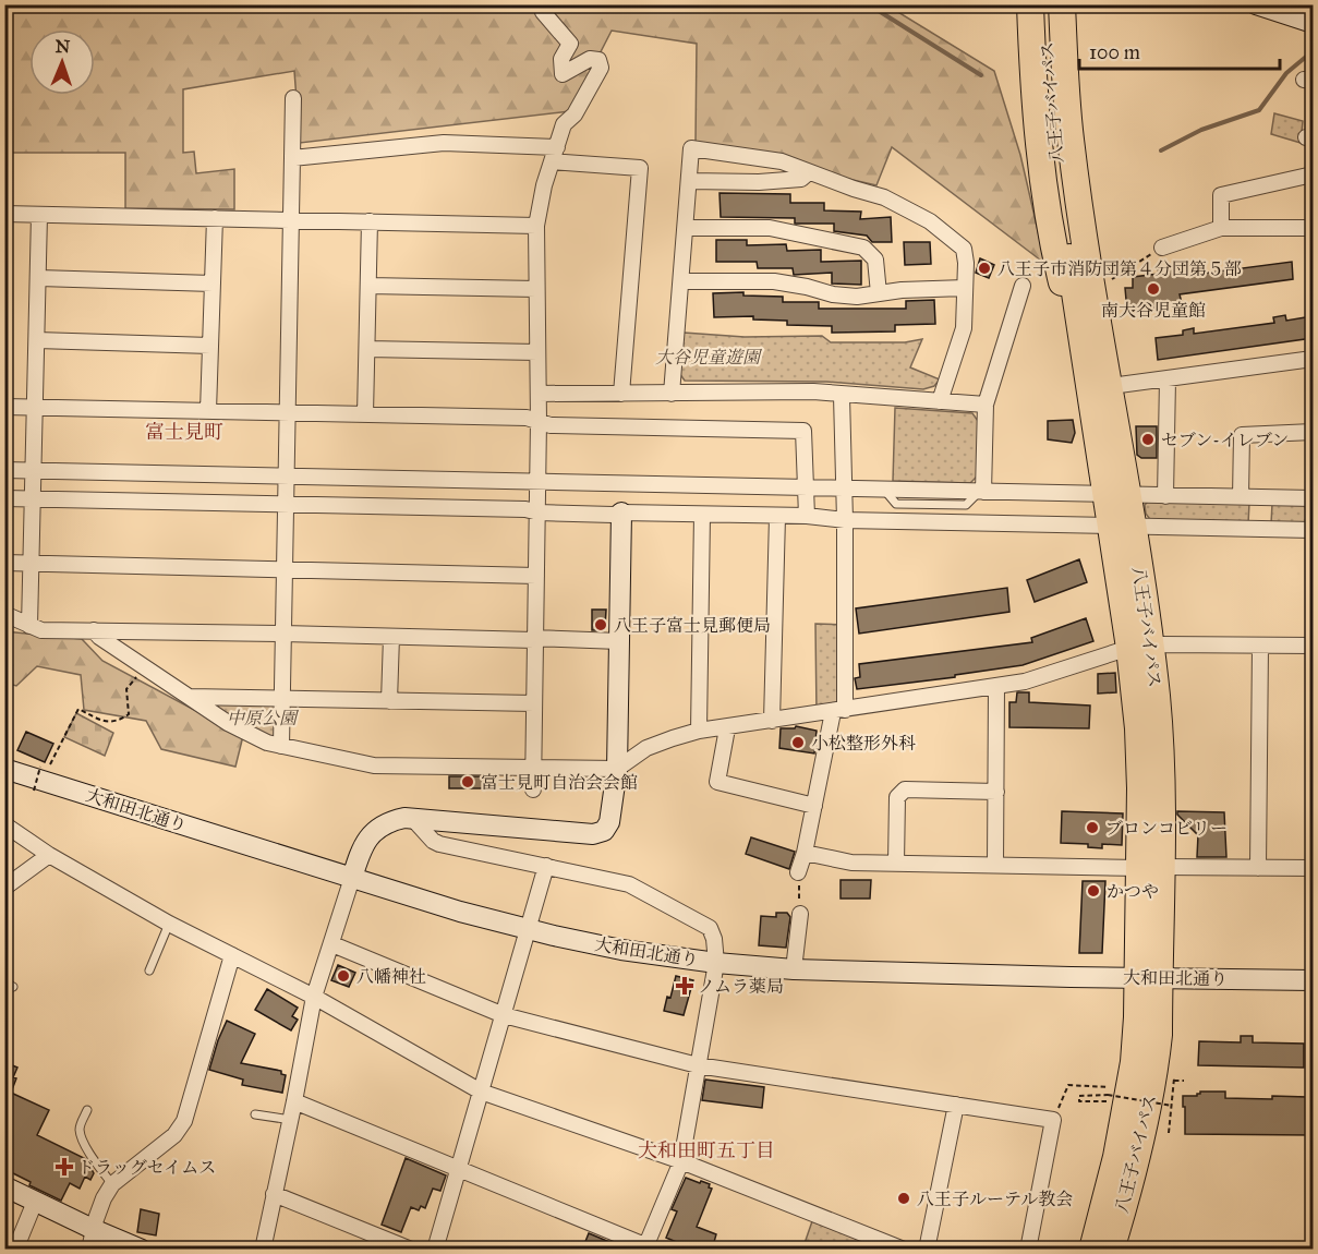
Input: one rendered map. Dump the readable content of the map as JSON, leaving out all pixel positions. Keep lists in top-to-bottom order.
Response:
{
  "streets": {
    "highway": ["八王子バイパス"],
    "street": ["大和田北通り"]
  },
  "crossings": [
    ["八王子バイパス", "大和田北通り"]
  ],
  "districts": ["富士見町", "大和田町五丁目"],
  "parks": ["大谷児童遊園", "中原公園"],
  "places": {
    "other": [
      "八王子市消防団第４分団第５部",
      "南大谷児童館",
      "セブン-イレブン",
      "八王子富士見郵便局",
      "小松整形外科",
      "富士見町自治会会館",
      "ブロンコビリー",
      "かつや",
      "八幡神社",
      "八王子ルーテル教会"
    ],
    "health": ["ノムラ薬局", "ドラッグセイムス"]
  },
  "scale_bar": "100 m",
  "north": "top"
}
